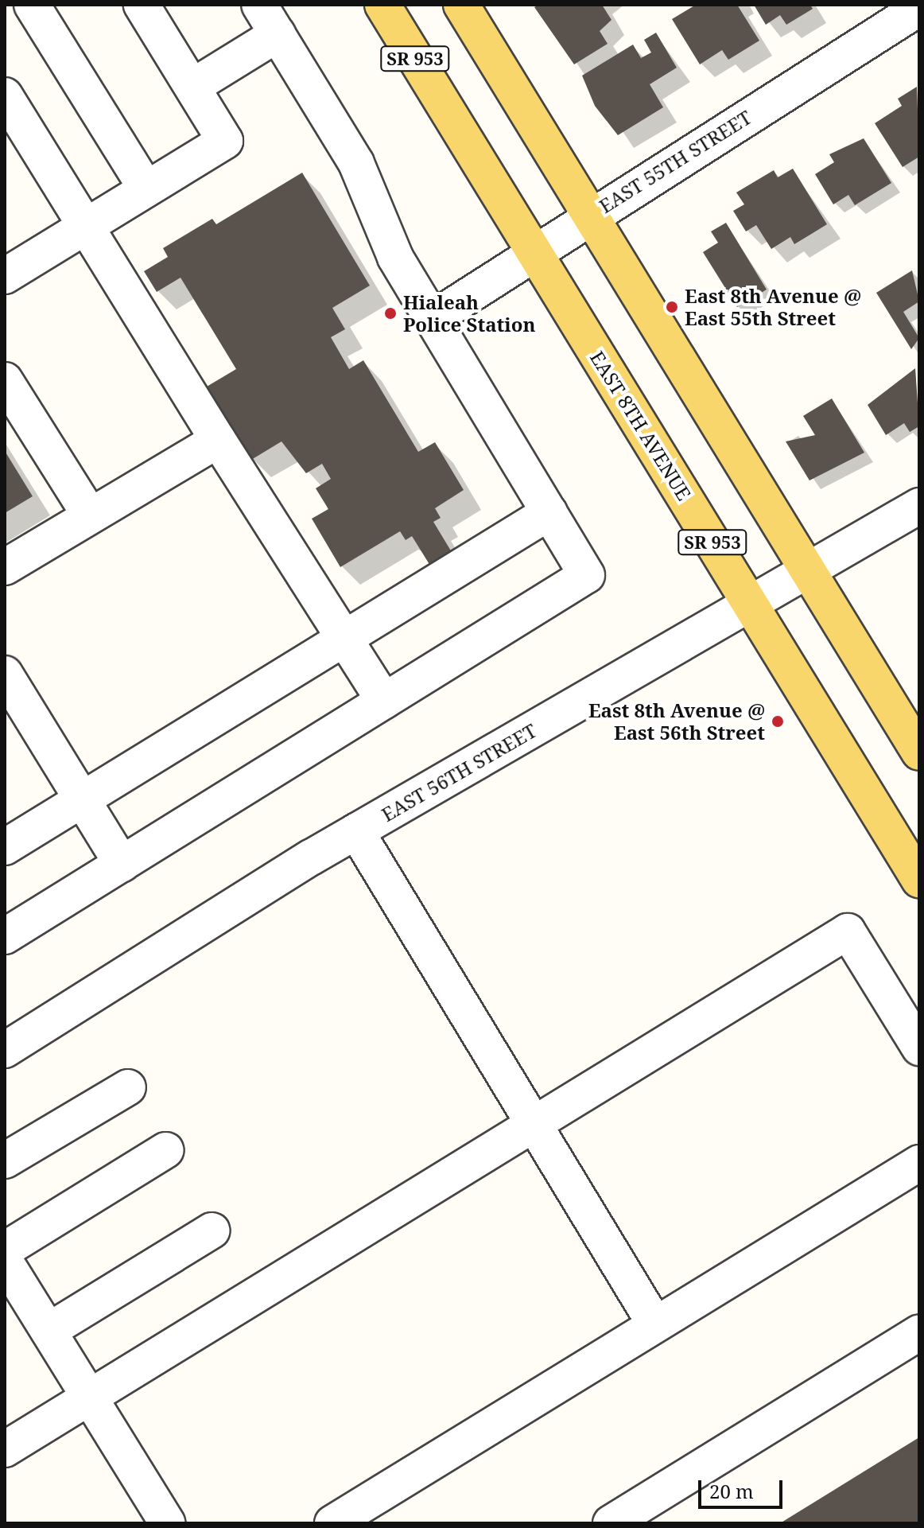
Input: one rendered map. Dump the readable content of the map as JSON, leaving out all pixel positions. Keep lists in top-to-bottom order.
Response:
{
  "streets": {
    "main road": ["SR 953", "EAST 8TH AVENUE"],
    "street": ["EAST 55TH STREET", "EAST 56TH STREET"]
  },
  "crossings": [
    ["EAST 55TH STREET", "EAST 8TH AVENUE"],
    ["EAST 8TH AVENUE", "EAST 56TH STREET"]
  ],
  "places": ["East 8th Avenue @ East 55th Street", "Hialeah Police Station", "East 8th Avenue @ East 56th Street"],
  "scale_bar": "20 m"
}
